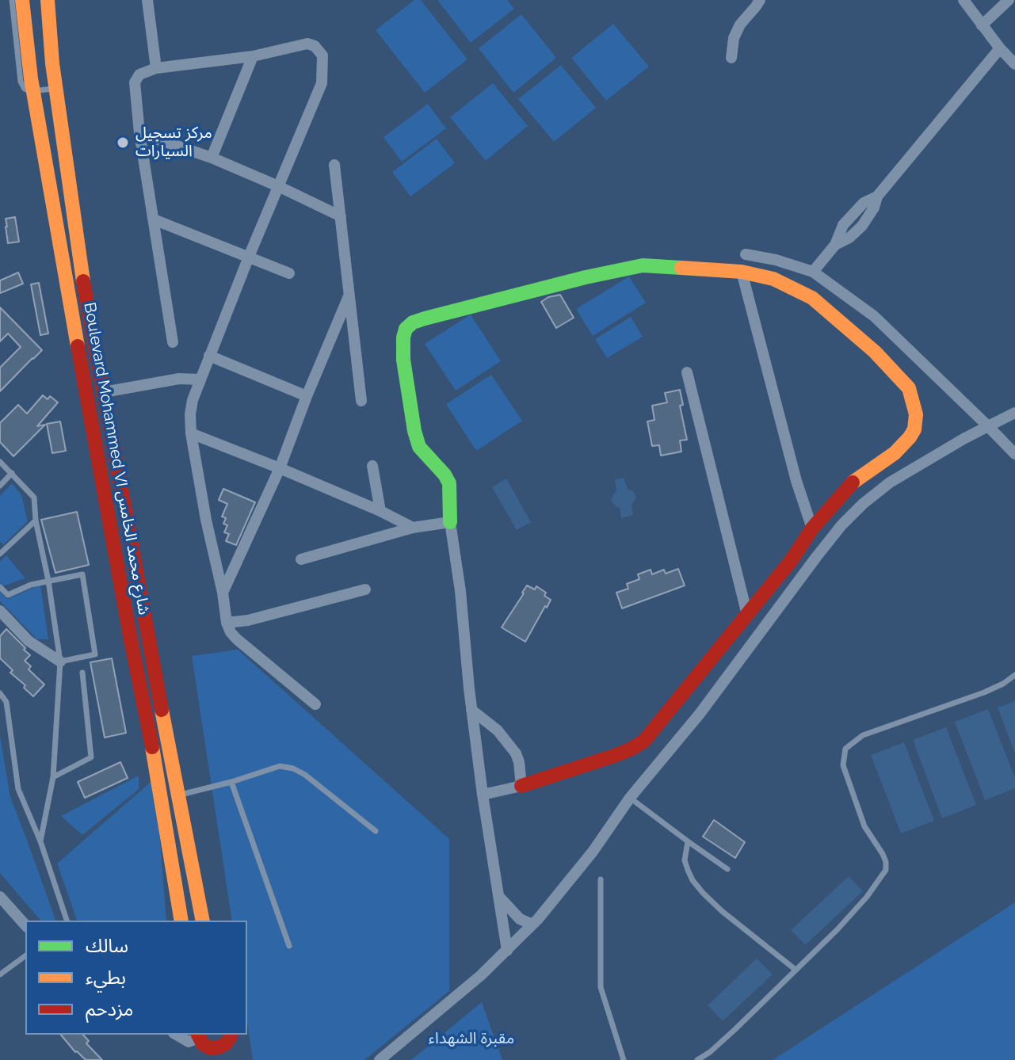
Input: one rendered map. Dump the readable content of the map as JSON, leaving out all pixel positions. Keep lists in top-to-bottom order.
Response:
{
  "streets": {
    "main road": ["Boulevard Mohammed VI شارع محمد الخامس"]
  },
  "parks": ["مقبرة الشهداء"],
  "places": ["مركز تسجيل السيارات"],
  "legend": ["سالك", "بطيء", "مزدحم"]
}
